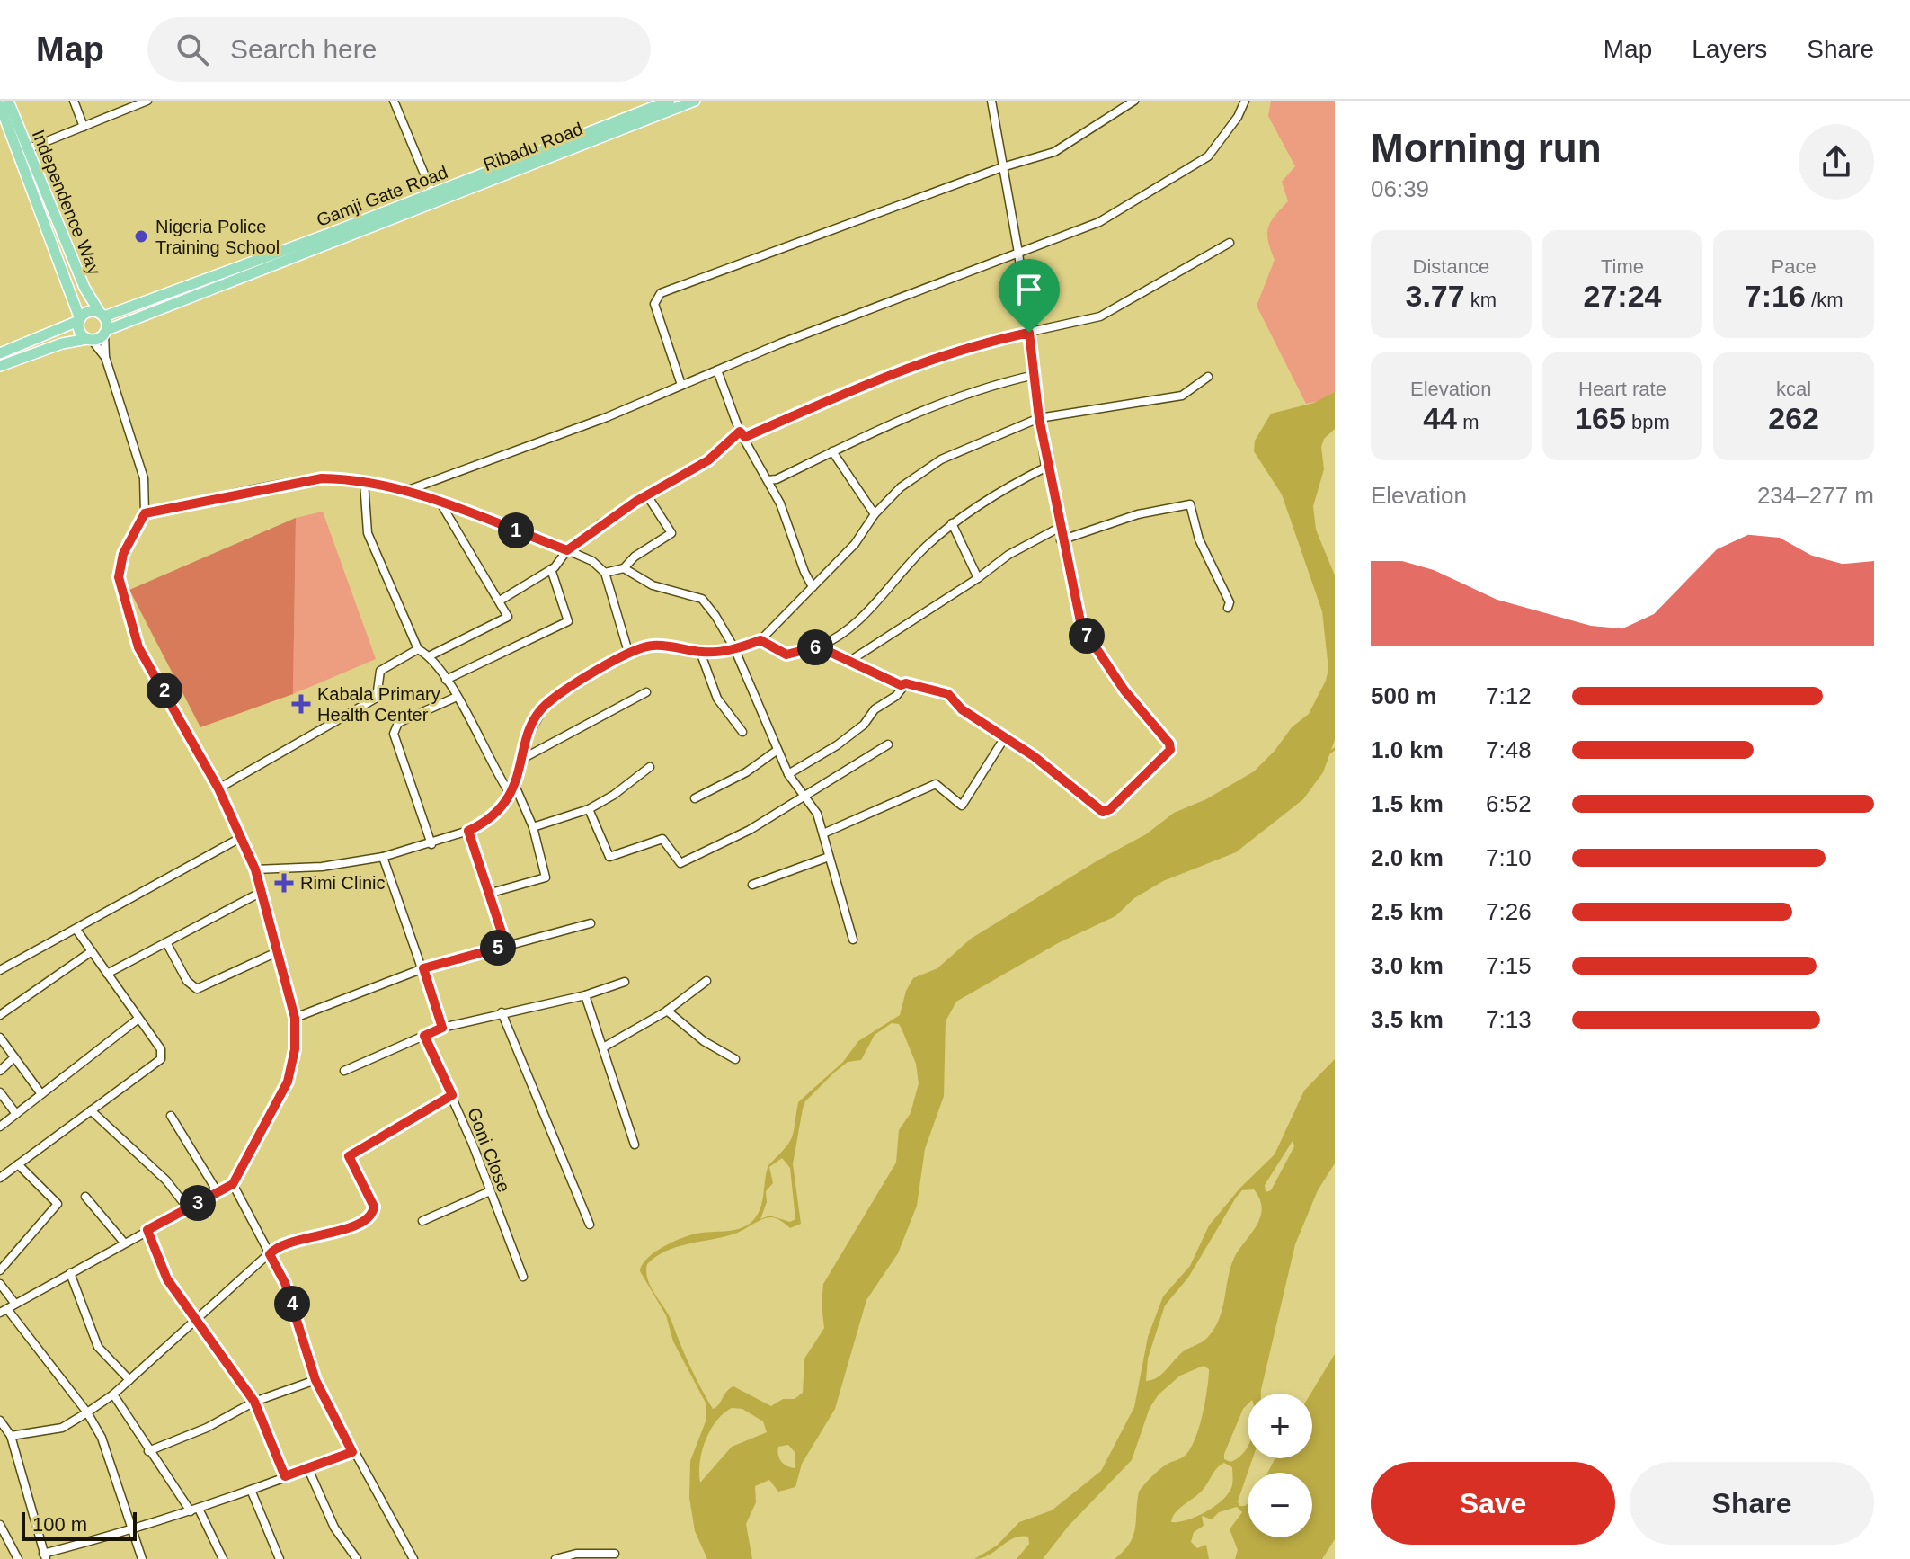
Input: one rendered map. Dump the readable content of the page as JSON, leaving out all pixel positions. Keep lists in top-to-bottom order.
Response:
{
  "streets": {
    "main road": ["Ribadu Road", "Gamji Gate Road", "Independence Way"],
    "street": ["Goni Close"]
  },
  "crossings": [
    ["Ribadu Road", "Gamji Gate Road"],
    ["Ribadu Road", "Independence Way"],
    ["Gamji Gate Road", "Independence Way"]
  ],
  "places": {
    "other": ["Nigeria Police Training School"],
    "health": ["Kabala Primary Health Center", "Rimi Clinic"]
  },
  "scale_bar": "100 m",
  "page": {
    "header": "Map",
    "search": "Search here",
    "nav": ["Map", "Layers", "Share"],
    "heading": ["Morning run", "06:39"],
    "stats": [
      ["Distance", "3.77 km"],
      ["Time", "27:24"],
      ["Pace", "7:16 /km"],
      ["Elevation", "44 m"],
      ["Heart rate", "165 bpm"],
      ["kcal", "262"]
    ],
    "chart": ["Elevation", "234–277 m"],
    "pins": [
      "1",
      "7",
      "6",
      "2",
      "5",
      "3",
      "4"
    ],
    "list": [
      {
        "name": "500 m",
        "note": "7:12"
      },
      {
        "name": "1.0 km",
        "note": "7:48"
      },
      {
        "name": "1.5 km",
        "note": "6:52"
      },
      {
        "name": "2.0 km",
        "note": "7:10"
      },
      {
        "name": "2.5 km",
        "note": "7:26"
      },
      {
        "name": "3.0 km",
        "note": "7:15"
      },
      {
        "name": "3.5 km",
        "note": "7:13"
      }
    ],
    "map_buttons": ["+", "−"],
    "buttons": ["Save", "Share"],
    "scale": "100 m"
  }
}
